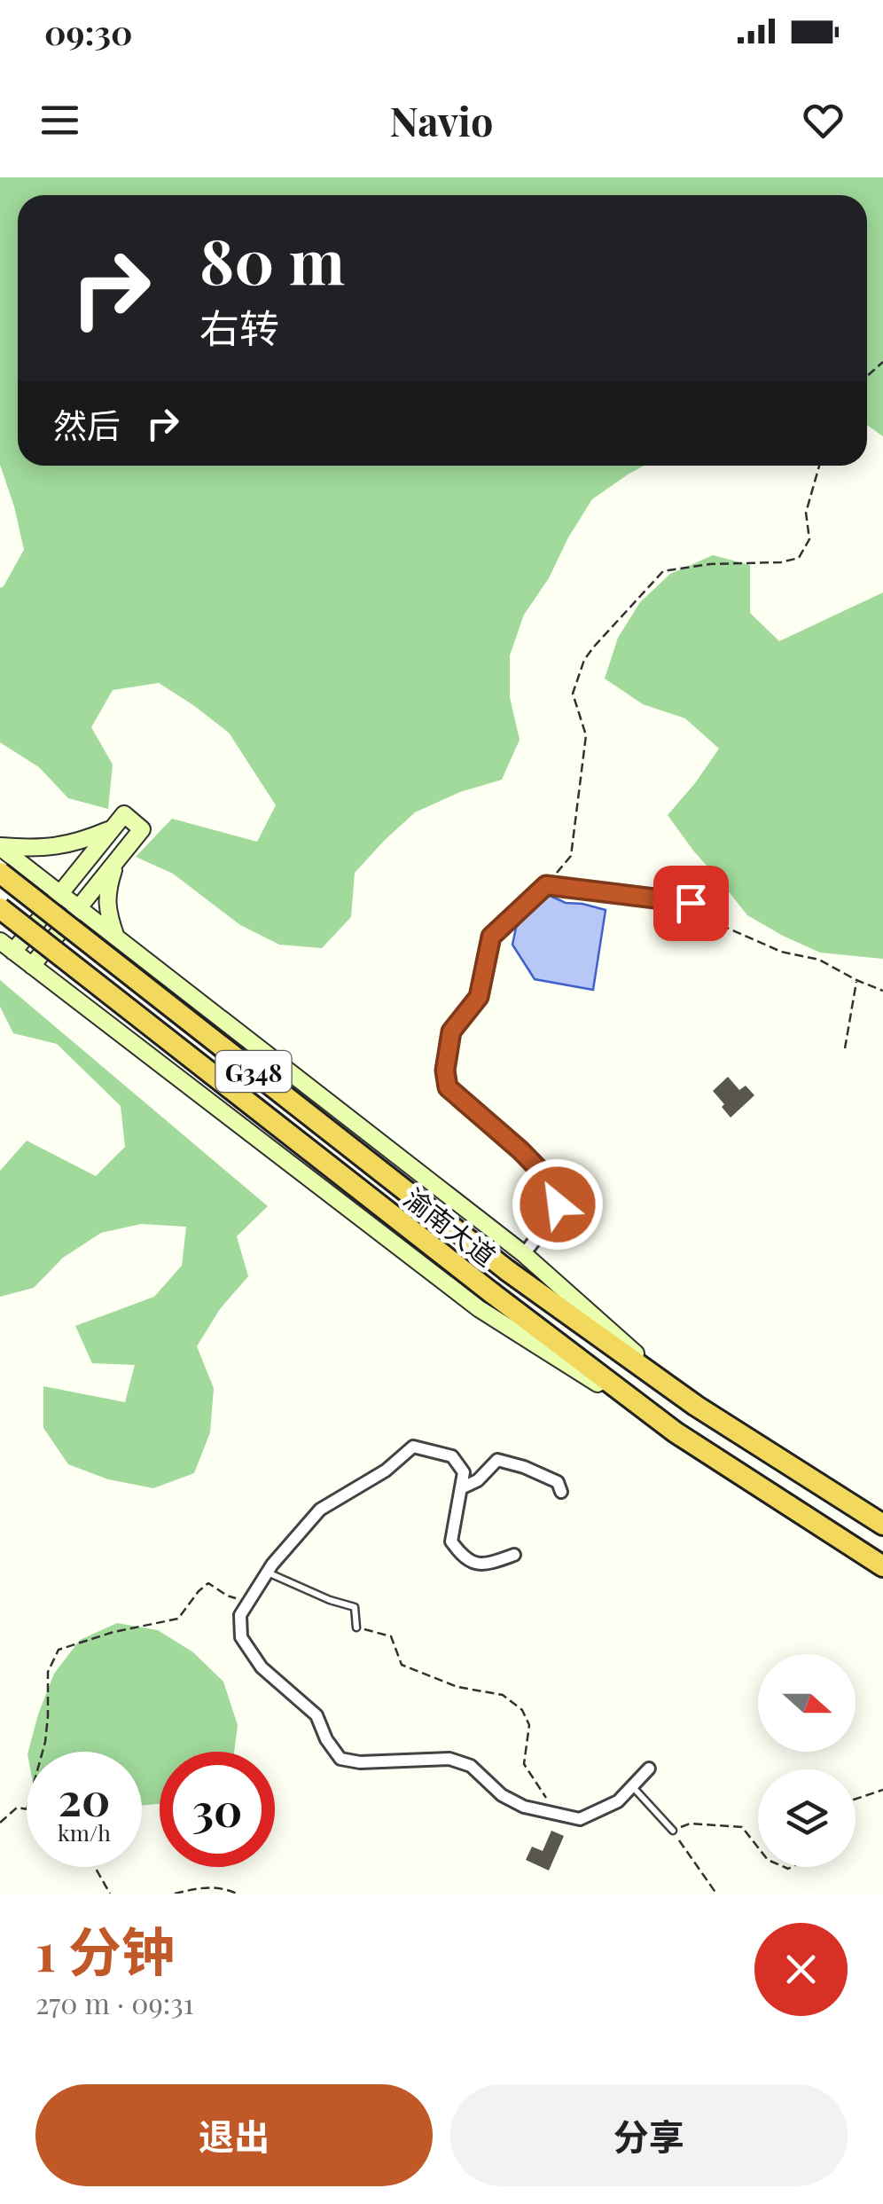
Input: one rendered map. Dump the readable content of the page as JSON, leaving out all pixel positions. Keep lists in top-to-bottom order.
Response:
{
  "streets": {
    "highway": ["G348", "渝南大道"]
  },
  "north": "right",
  "page": {
    "status": "09:30",
    "header": "Navio",
    "turn": ["80 m", "右转"],
    "then": "然后",
    "speed": "20 km/h",
    "limit": "30",
    "heading": ["1 分钟", "270 m · 09:31"],
    "buttons": ["退出", "分享"]
  }
}
